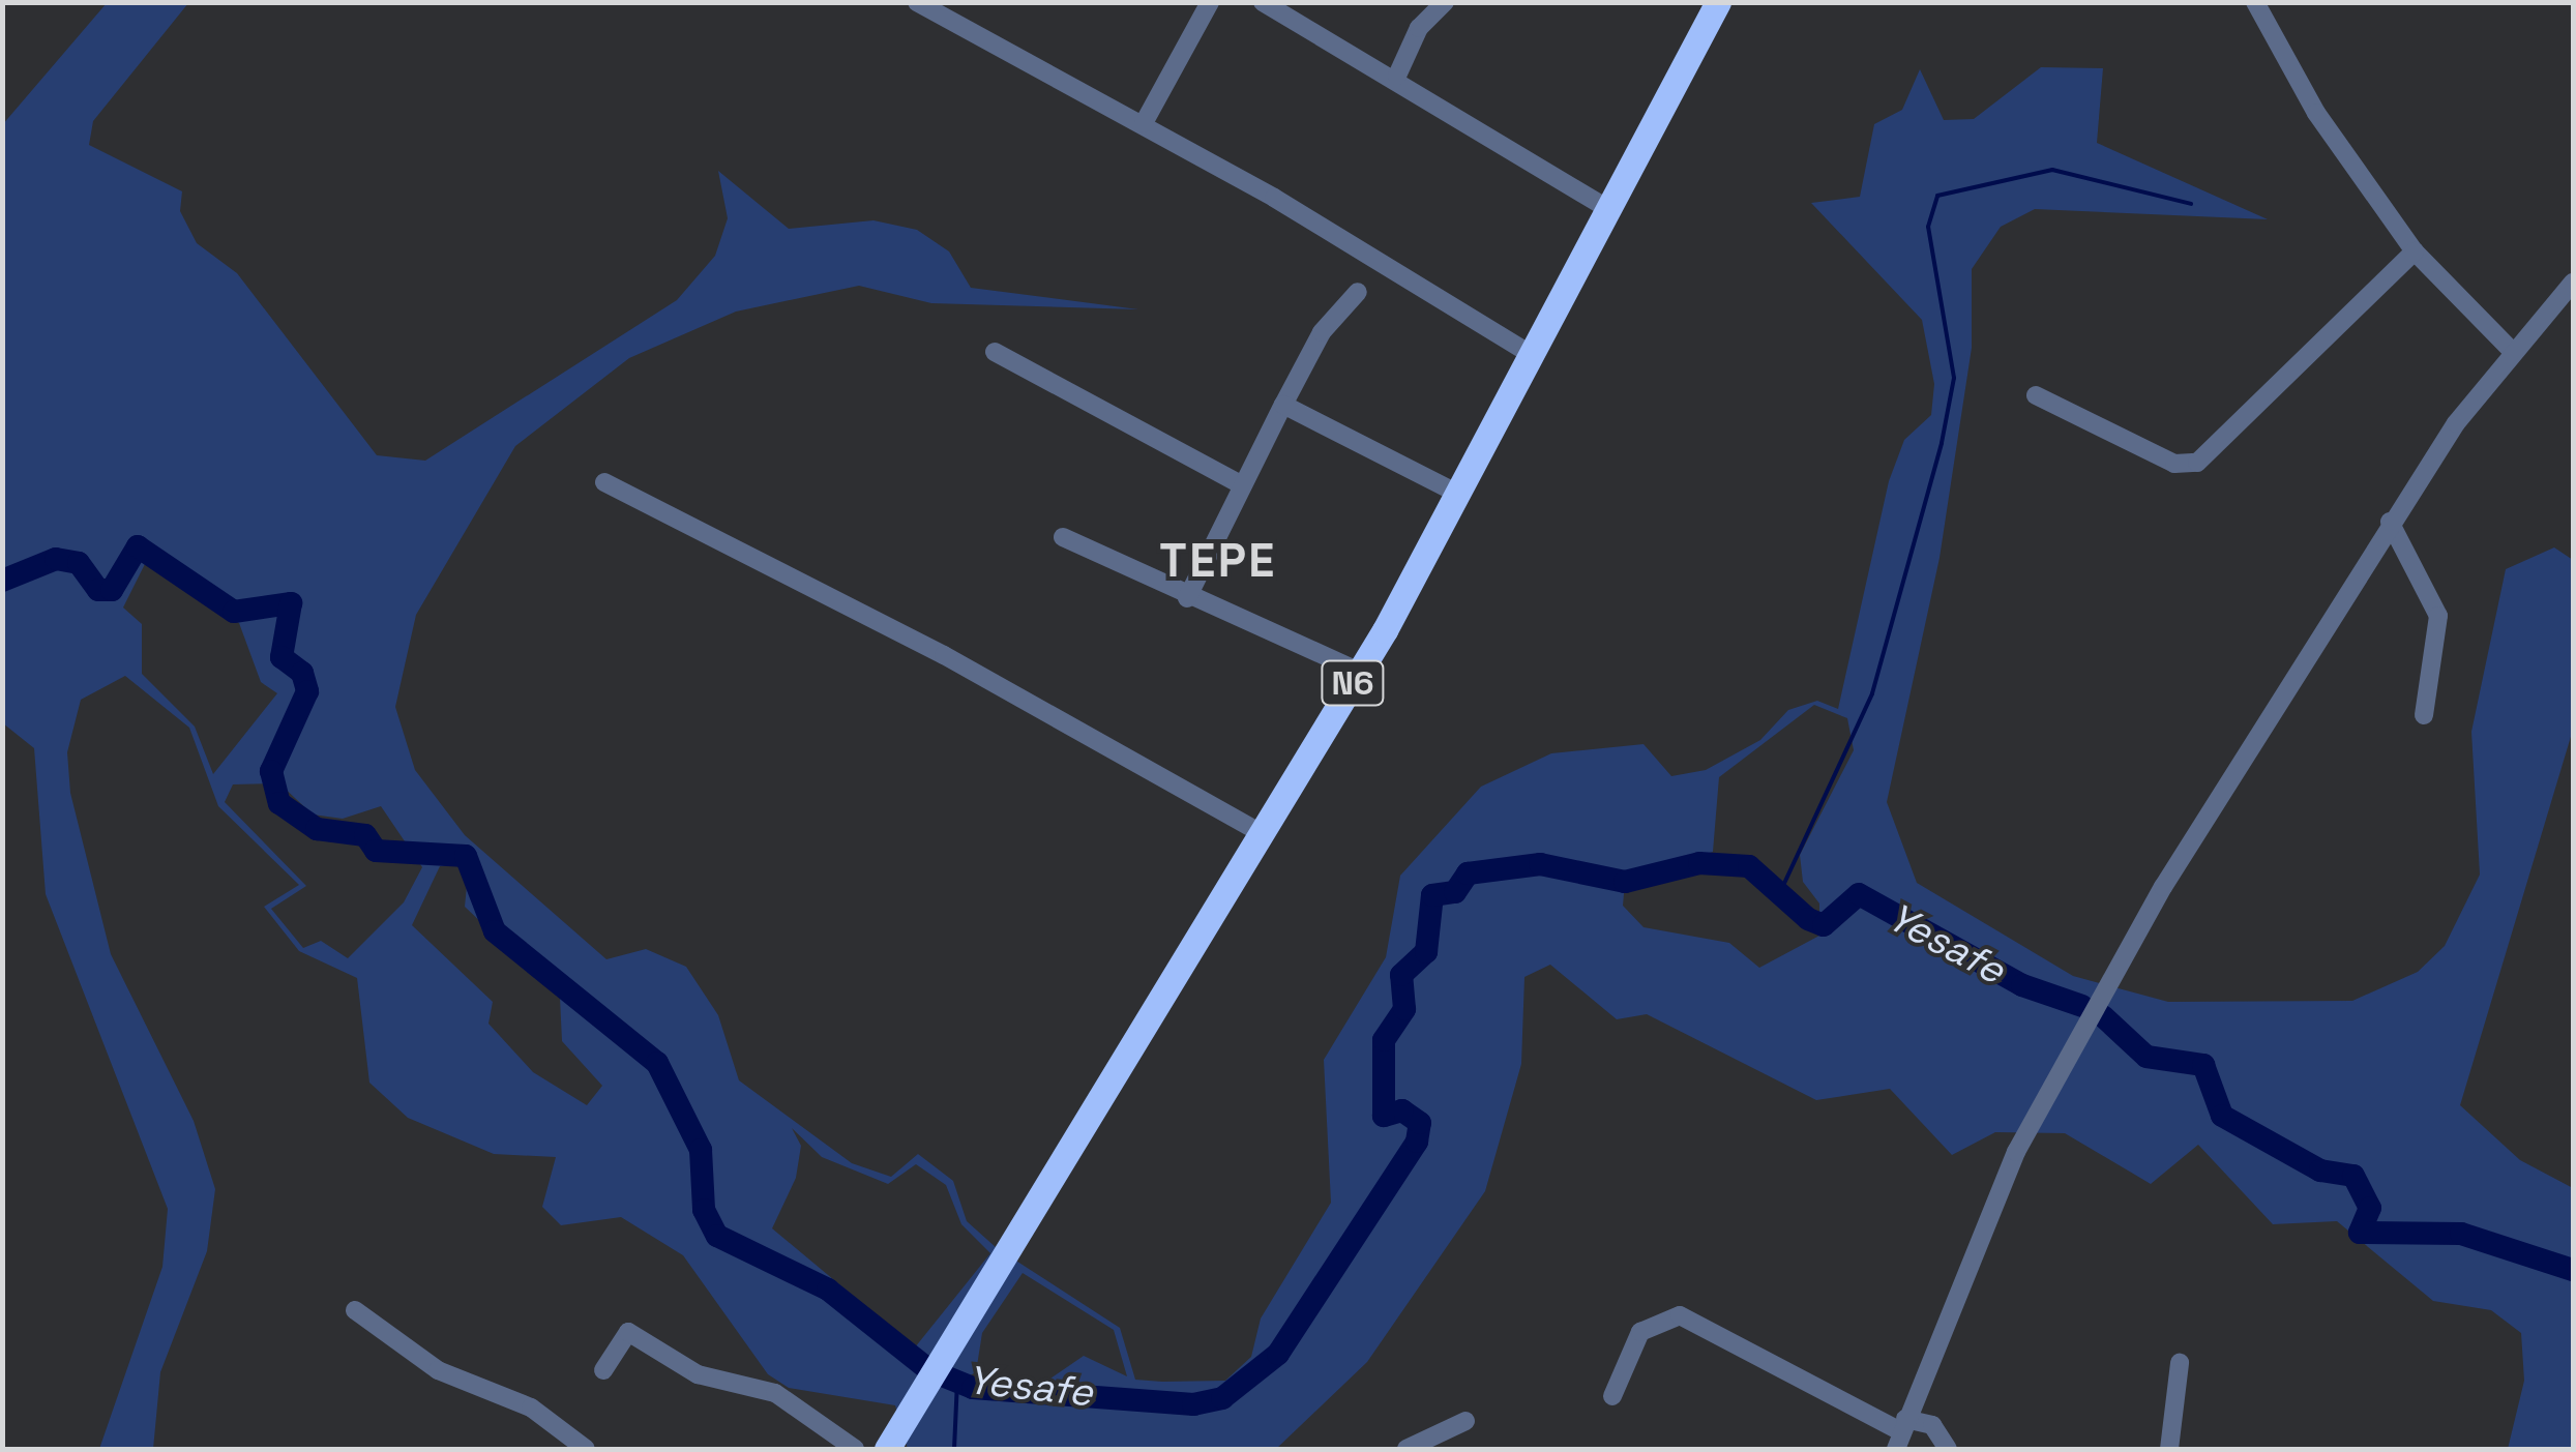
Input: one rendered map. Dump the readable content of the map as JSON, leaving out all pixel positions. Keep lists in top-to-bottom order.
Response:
{
  "streets": {
    "highway": ["N6"]
  },
  "districts": ["TEPE"],
  "water": ["Yesafe"]
}
